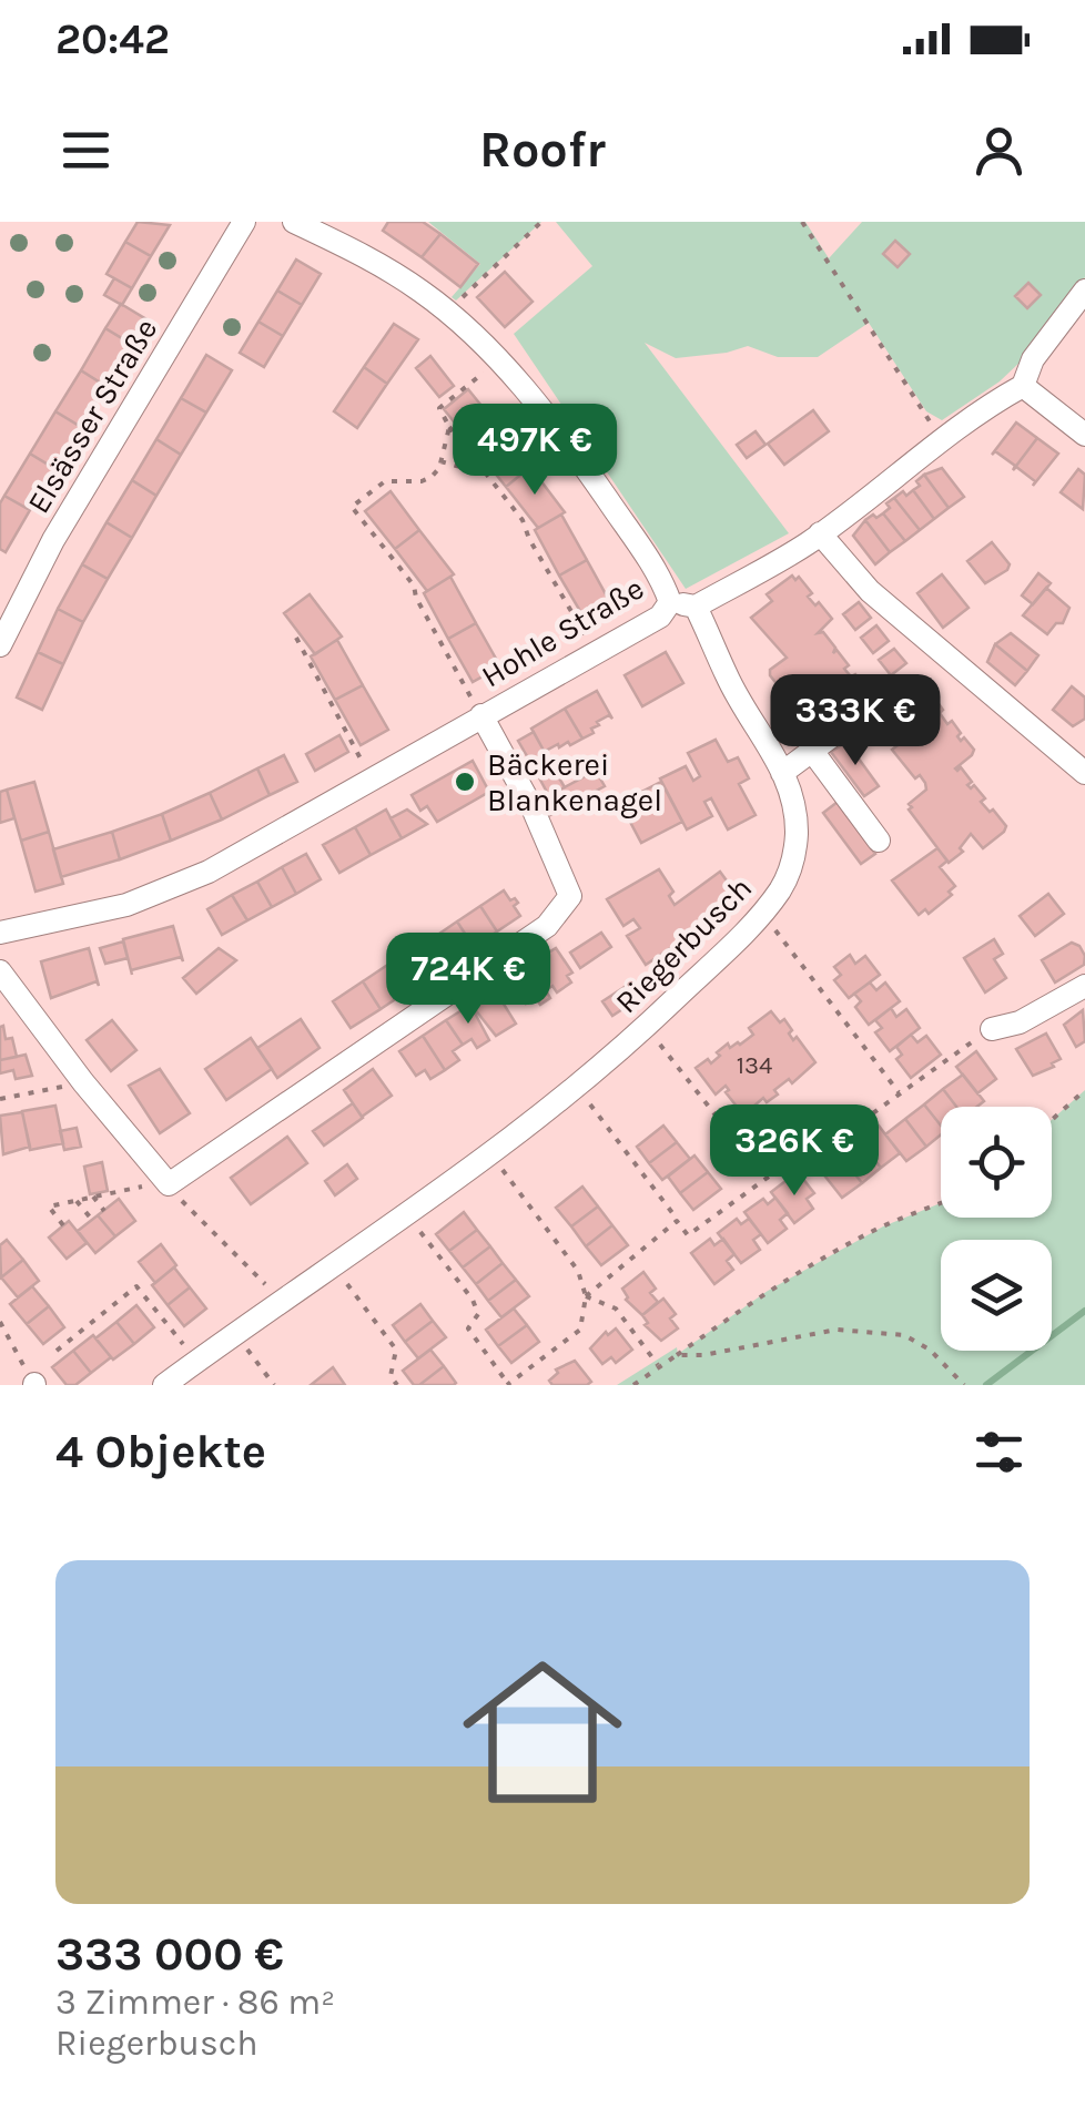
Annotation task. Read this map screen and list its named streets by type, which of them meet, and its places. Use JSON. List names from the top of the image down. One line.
{"streets":{"street":["Elsässer Straße","Hohle Straße","Riegerbusch"]},"crossings":[["Hohle Straße","Riegerbusch"]],"places":["Bäckerei Blankenagel"],"house_numbers":["134"],"page":{"status":"20:42","header":"Roofr","price":["497K €","333K €","724K €","326K €"],"heading":"4 Objekte","list":[{"name":"333 000 €","note":"3 Zimmer · 86 m² · Riegerbusch"}]}}
